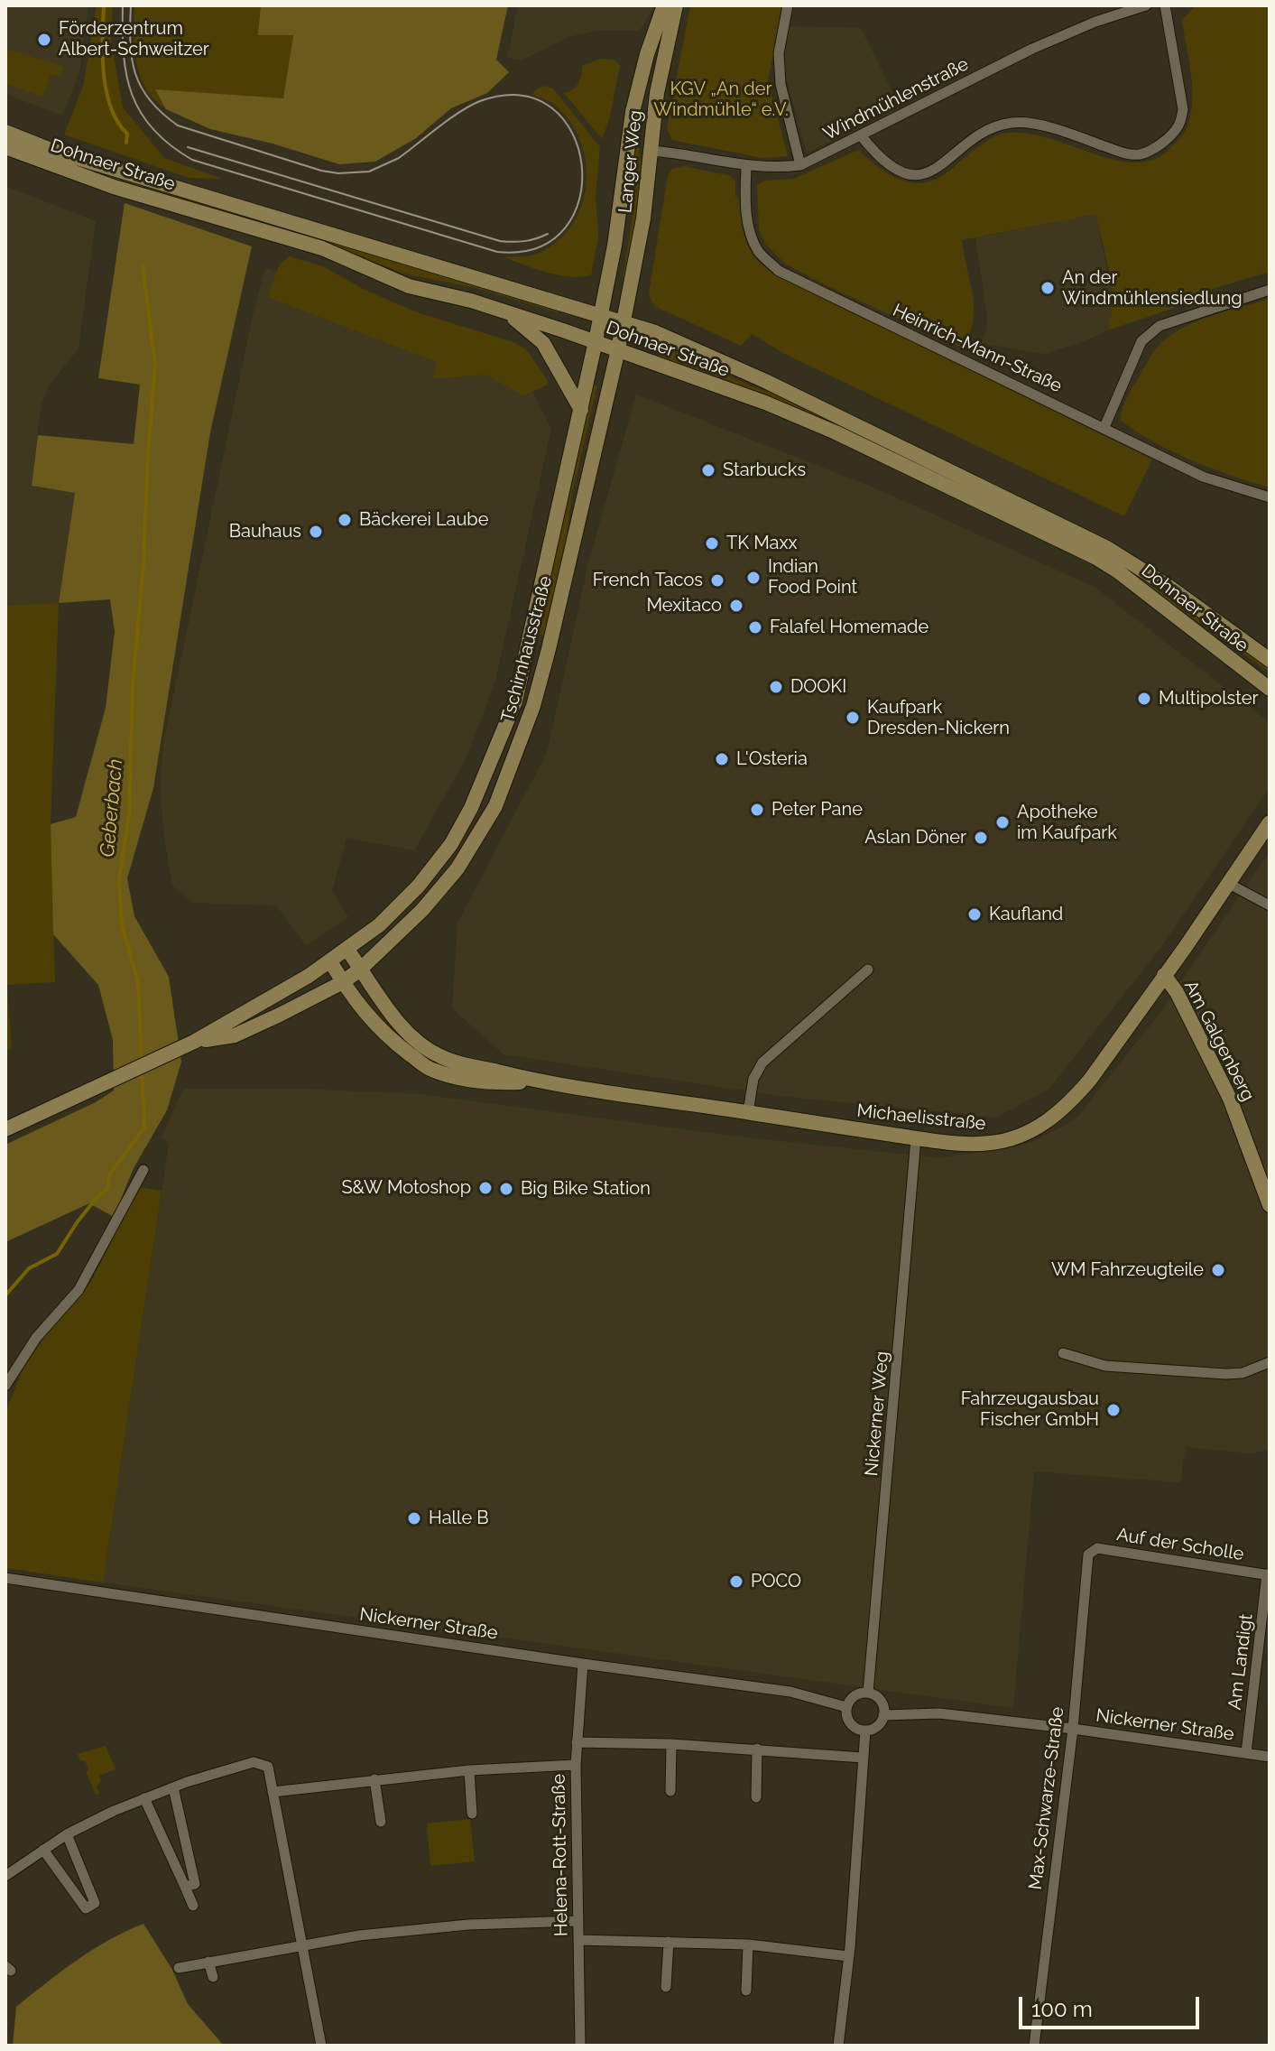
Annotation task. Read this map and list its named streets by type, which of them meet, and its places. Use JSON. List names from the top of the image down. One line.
{"streets":{"main road":["Langer Weg","Dohnaer Straße","Tschirnhausstraße","Am Galgenberg","Michaelisstraße"],"street":["Windmühlenstraße","Heinrich-Mann-Straße","Nickerner Weg","Auf der Scholle","Nickerner Straße","Am Landigt","Max-Schwarze-Straße","Helena-Rott-Straße"]},"crossings":[["Windmühlenstraße","Langer Weg"],["Windmühlenstraße","Heinrich-Mann-Straße"],["Langer Weg","Dohnaer Straße"],["Langer Weg","Tschirnhausstraße"],["Dohnaer Straße","Tschirnhausstraße"],["Tschirnhausstraße","Michaelisstraße"],["Am Galgenberg","Michaelisstraße"],["Michaelisstraße","Nickerner Weg"],["Nickerner Weg","Nickerner Straße"],["Auf der Scholle","Am Landigt"],["Auf der Scholle","Max-Schwarze-Straße"],["Nickerner Straße","Am Landigt"],["Nickerner Straße","Max-Schwarze-Straße"],["Nickerner Straße","Helena-Rott-Straße"]],"water":["Geberbach"],"parks":["KGV „An der Windmühle“ e.V."],"places":["Förderzentrum Albert-Schweitzer","An der Windmühlensiedlung","Starbucks","Bäckerei Laube","Bauhaus","TK Maxx","Indian Food Point","French Tacos","Mexitaco","Falafel Homemade","DOOKI","Multipolster","Kaufpark Dresden-Nickern","L'Osteria","Peter Pane","Apotheke im Kaufpark","Aslan Döner","Kaufland","S&W Motoshop","Big Bike Station","WM Fahrzeugteile","Fahrzeugausbau Fischer GmbH","Halle B","POCO"],"scale_bar":"100 m"}
